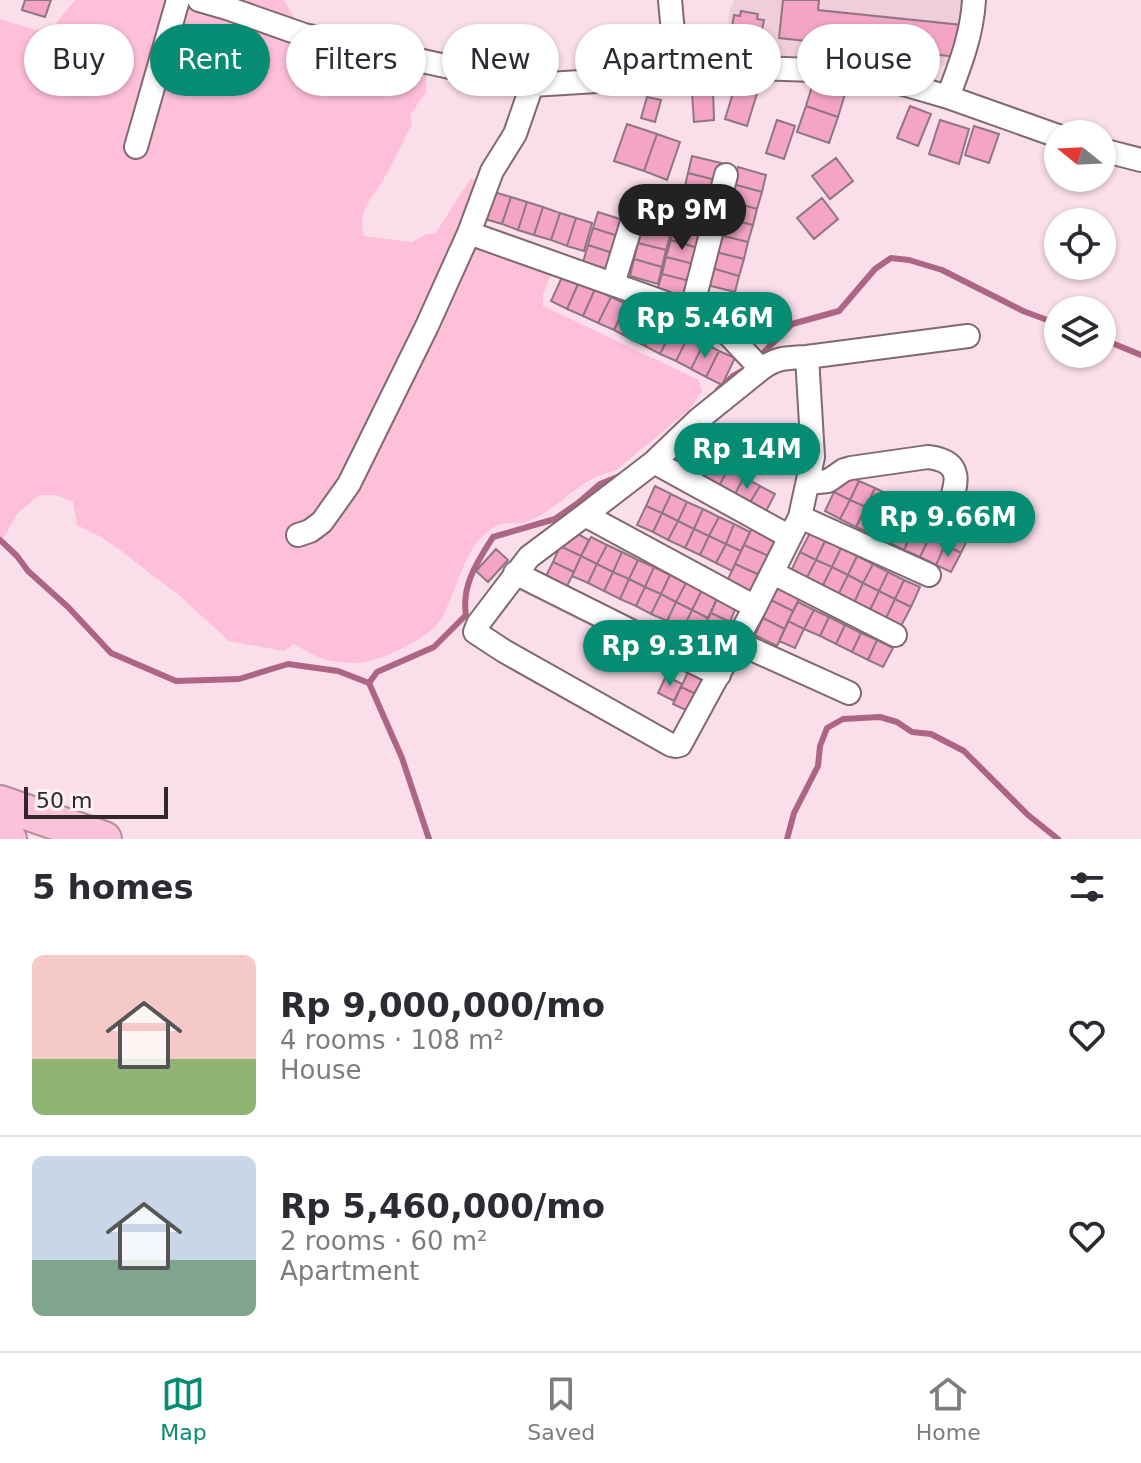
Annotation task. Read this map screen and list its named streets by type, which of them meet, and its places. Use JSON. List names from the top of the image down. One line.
{"scale_bar":"50 m","north":"left","page":{"chip":["Buy","Rent","Filters","New","Apartment","House"],"price":["Rp 9M","Rp 5.46M","Rp 14M","Rp 9.66M","Rp 9.31M"],"scale":"50 m","heading":"5 homes","list":[{"name":"Rp 9,000,000/mo","note":"4 rooms · 108 m² · House"},{"name":"Rp 5,460,000/mo","note":"2 rooms · 60 m² · Apartment"}],"tabs":["Map","Saved","Home"]}}
